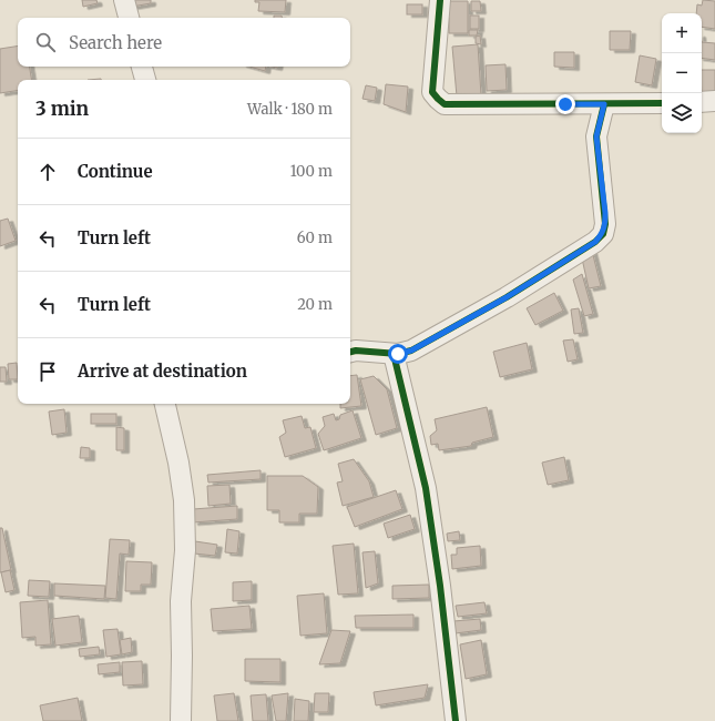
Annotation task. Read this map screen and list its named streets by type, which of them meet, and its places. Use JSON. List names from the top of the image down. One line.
{"page":{"map_buttons":["+","−"],"search":"Search here","heading":["3 min","Walk · 180 m"],"list":[["Continue","100 m"],["Turn left","60 m"],["Turn left","20 m"],"Arrive at destination"]}}
